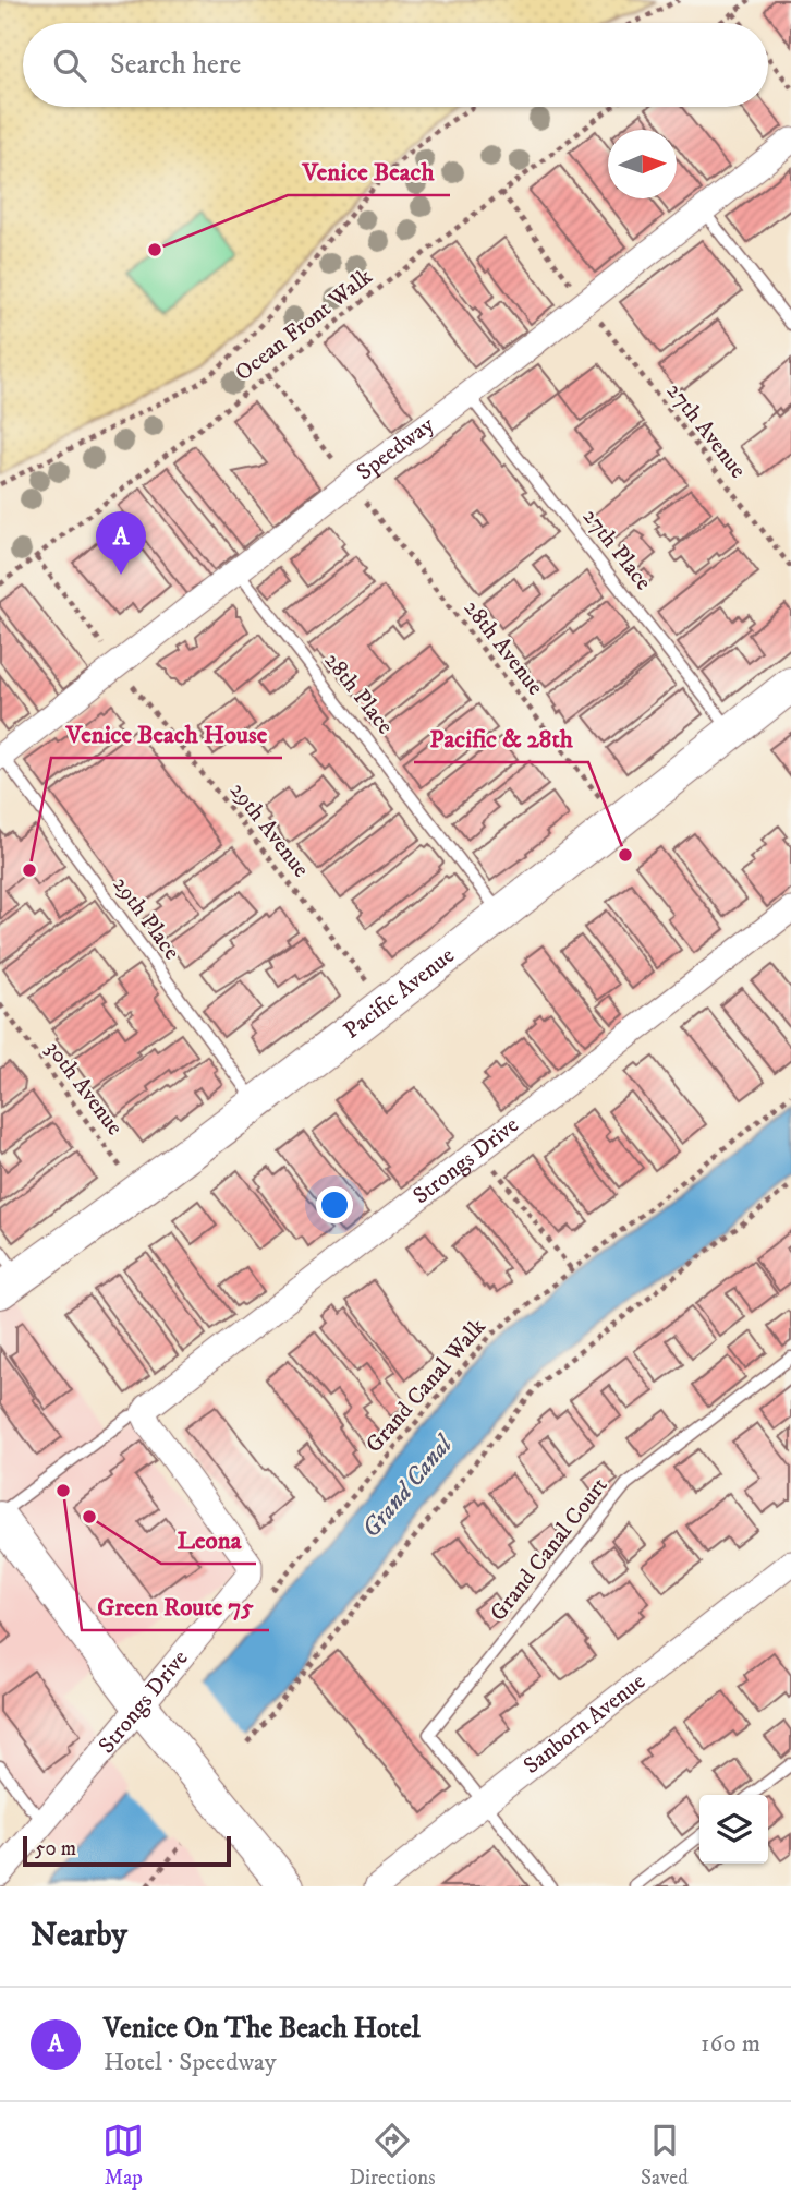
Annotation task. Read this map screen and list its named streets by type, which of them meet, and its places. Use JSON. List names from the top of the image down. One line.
{"streets":{"main road":["Pacific Avenue"],"street":["Speedway","Strongs Drive","Sanborn Avenue"],"lane":["27th Place","28th Place","29th Place","Grand Canal Court"],"path":["Ocean Front Walk","27th Avenue","28th Avenue","29th Avenue","30th Avenue","Grand Canal Walk"]},"crossings":[["Speedway","27th Place"],["Speedway","28th Place"],["Speedway","29th Place"],["27th Place","Pacific Avenue"],["28th Avenue","Pacific Avenue"],["28th Place","Pacific Avenue"],["29th Avenue","Pacific Avenue"],["29th Place","Pacific Avenue"],["Pacific Avenue","30th Avenue"],["Grand Canal Court","Sanborn Avenue"]],"water":["Grand Canal"],"places":["Venice Beach","Pacific & 28th","Venice Beach House","Green Route 75","Leona"],"scale_bar":"50 m","north":"right","page":{"search":"Search here","pins":"A","scale":"50 m","heading":"Nearby","list":[{"mark":"A","name":"Venice On The Beach Hotel","note":"Hotel · Speedway","value":"160 m"}],"nav":["Map","Directions","Saved"]}}
